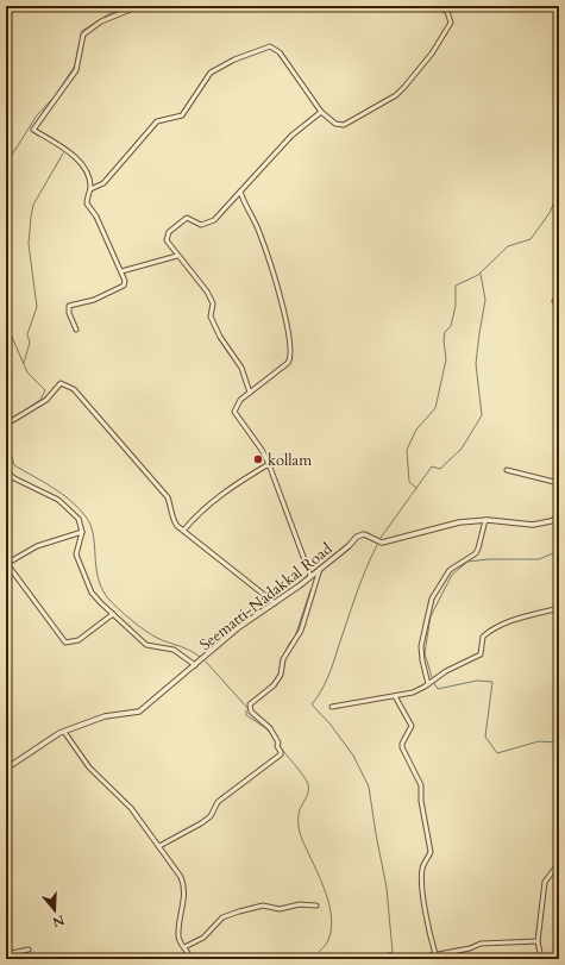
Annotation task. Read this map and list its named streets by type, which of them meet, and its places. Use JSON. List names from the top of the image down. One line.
{"streets":{"street":["Seematti-Nadakkal Road"]},"places":["kollam"],"north":"bottom"}
